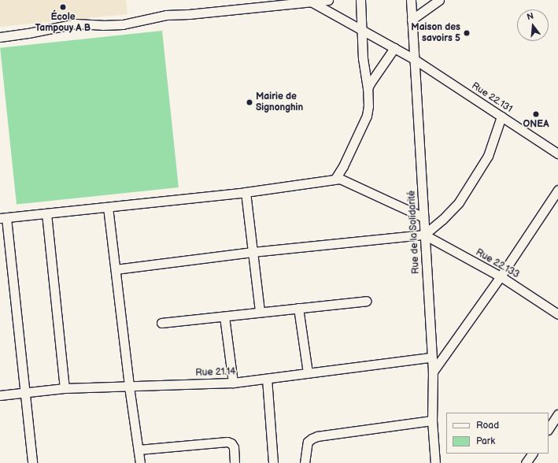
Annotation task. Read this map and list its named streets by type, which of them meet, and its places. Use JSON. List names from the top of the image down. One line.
{"streets":{"street":["Rue 22.131","Rue de la Solidarité","Rue 22.133","Rue 21.14"]},"crossings":[["Rue 22.131","Rue de la Solidarité"],["Rue de la Solidarité","Rue 22.133"],["Rue de la Solidarité","Rue 21.14"]],"places":["École Tampouy A B","Maison des savoirs 5","Mairie de Signonghin","ONEA"],"legend":["Road","Park"],"north":"top"}
